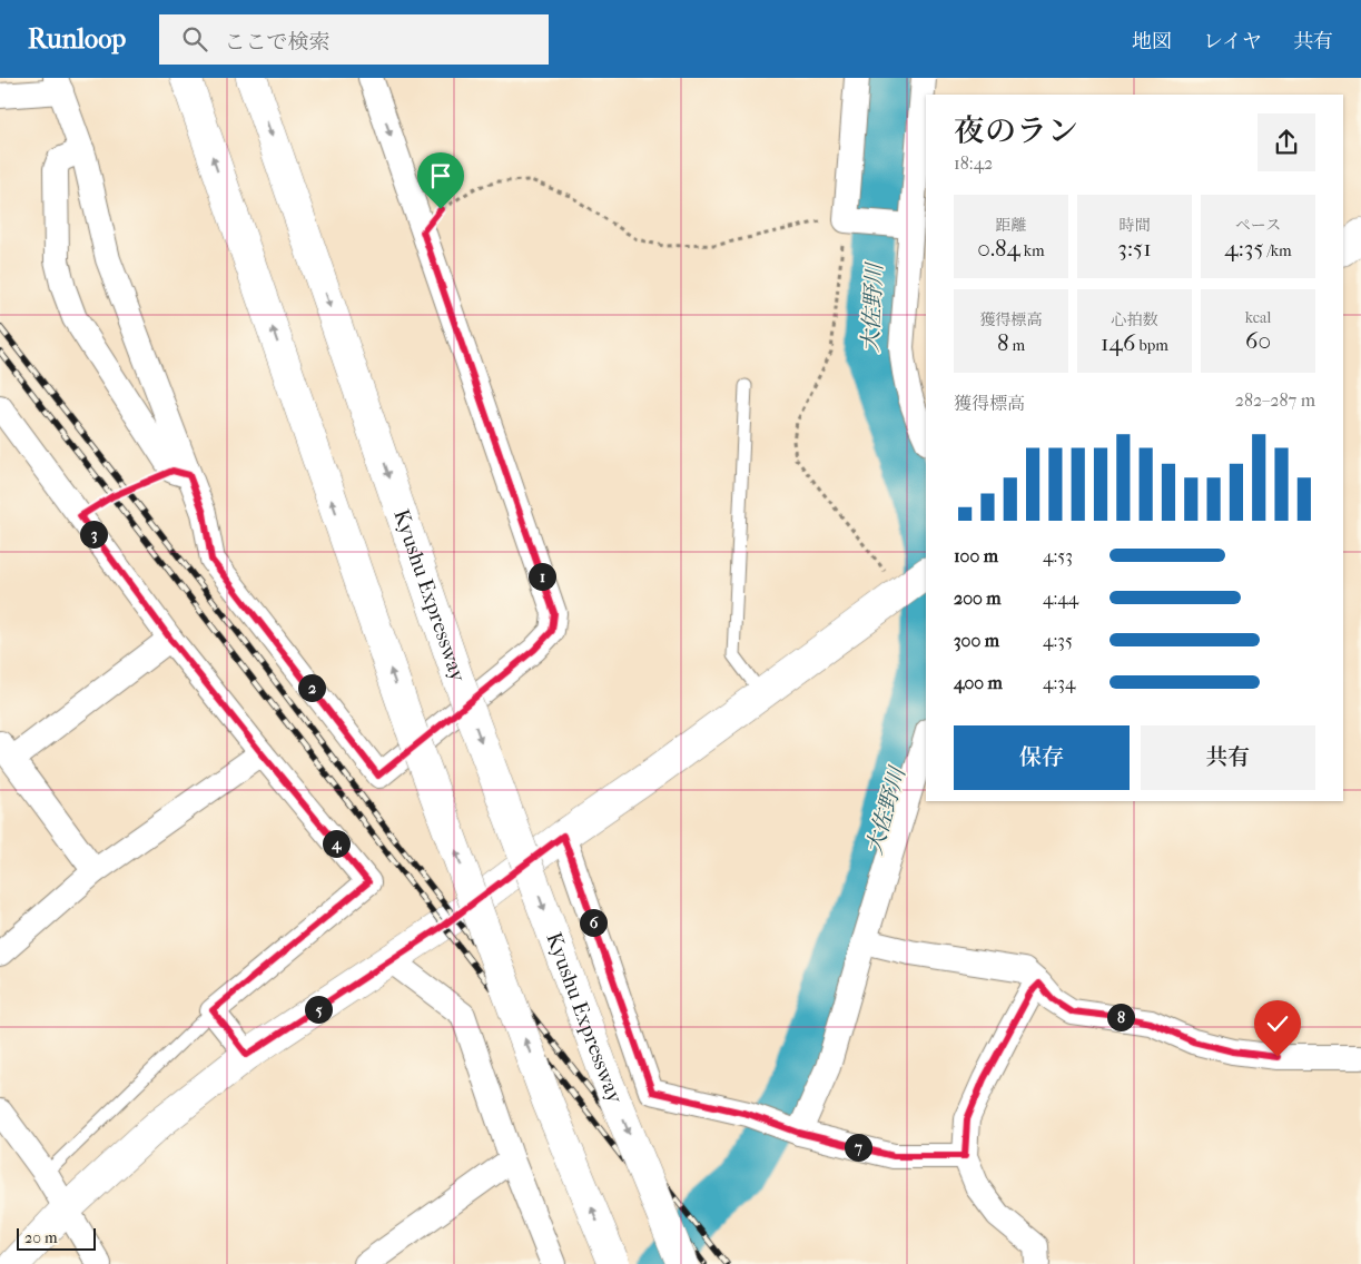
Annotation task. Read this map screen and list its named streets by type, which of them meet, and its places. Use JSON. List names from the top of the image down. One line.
{"streets":{"main road":["Kyushu Expressway"]},"water":["大佐野川"],"scale_bar":"20 m","page":{"header":"Runloop","search":"ここで検索","nav":["地図","レイヤ","共有"],"heading":["夜のラン","18:42"],"stats":[["距離","0.84 km"],["時間","3:51"],["ペース","4:35 /km"],["獲得標高","8 m"],["心拍数","146 bpm"],["kcal","60"]],"chart":["獲得標高","282–287 m"],"pins":["3","1","2","4","6","5","8","7"],"list":[{"name":"100 m","note":"4:53"},{"name":"200 m","note":"4:44"},{"name":"300 m","note":"4:35"},{"name":"400 m","note":"4:34"}],"buttons":["保存","共有"],"scale":"20 m"}}
